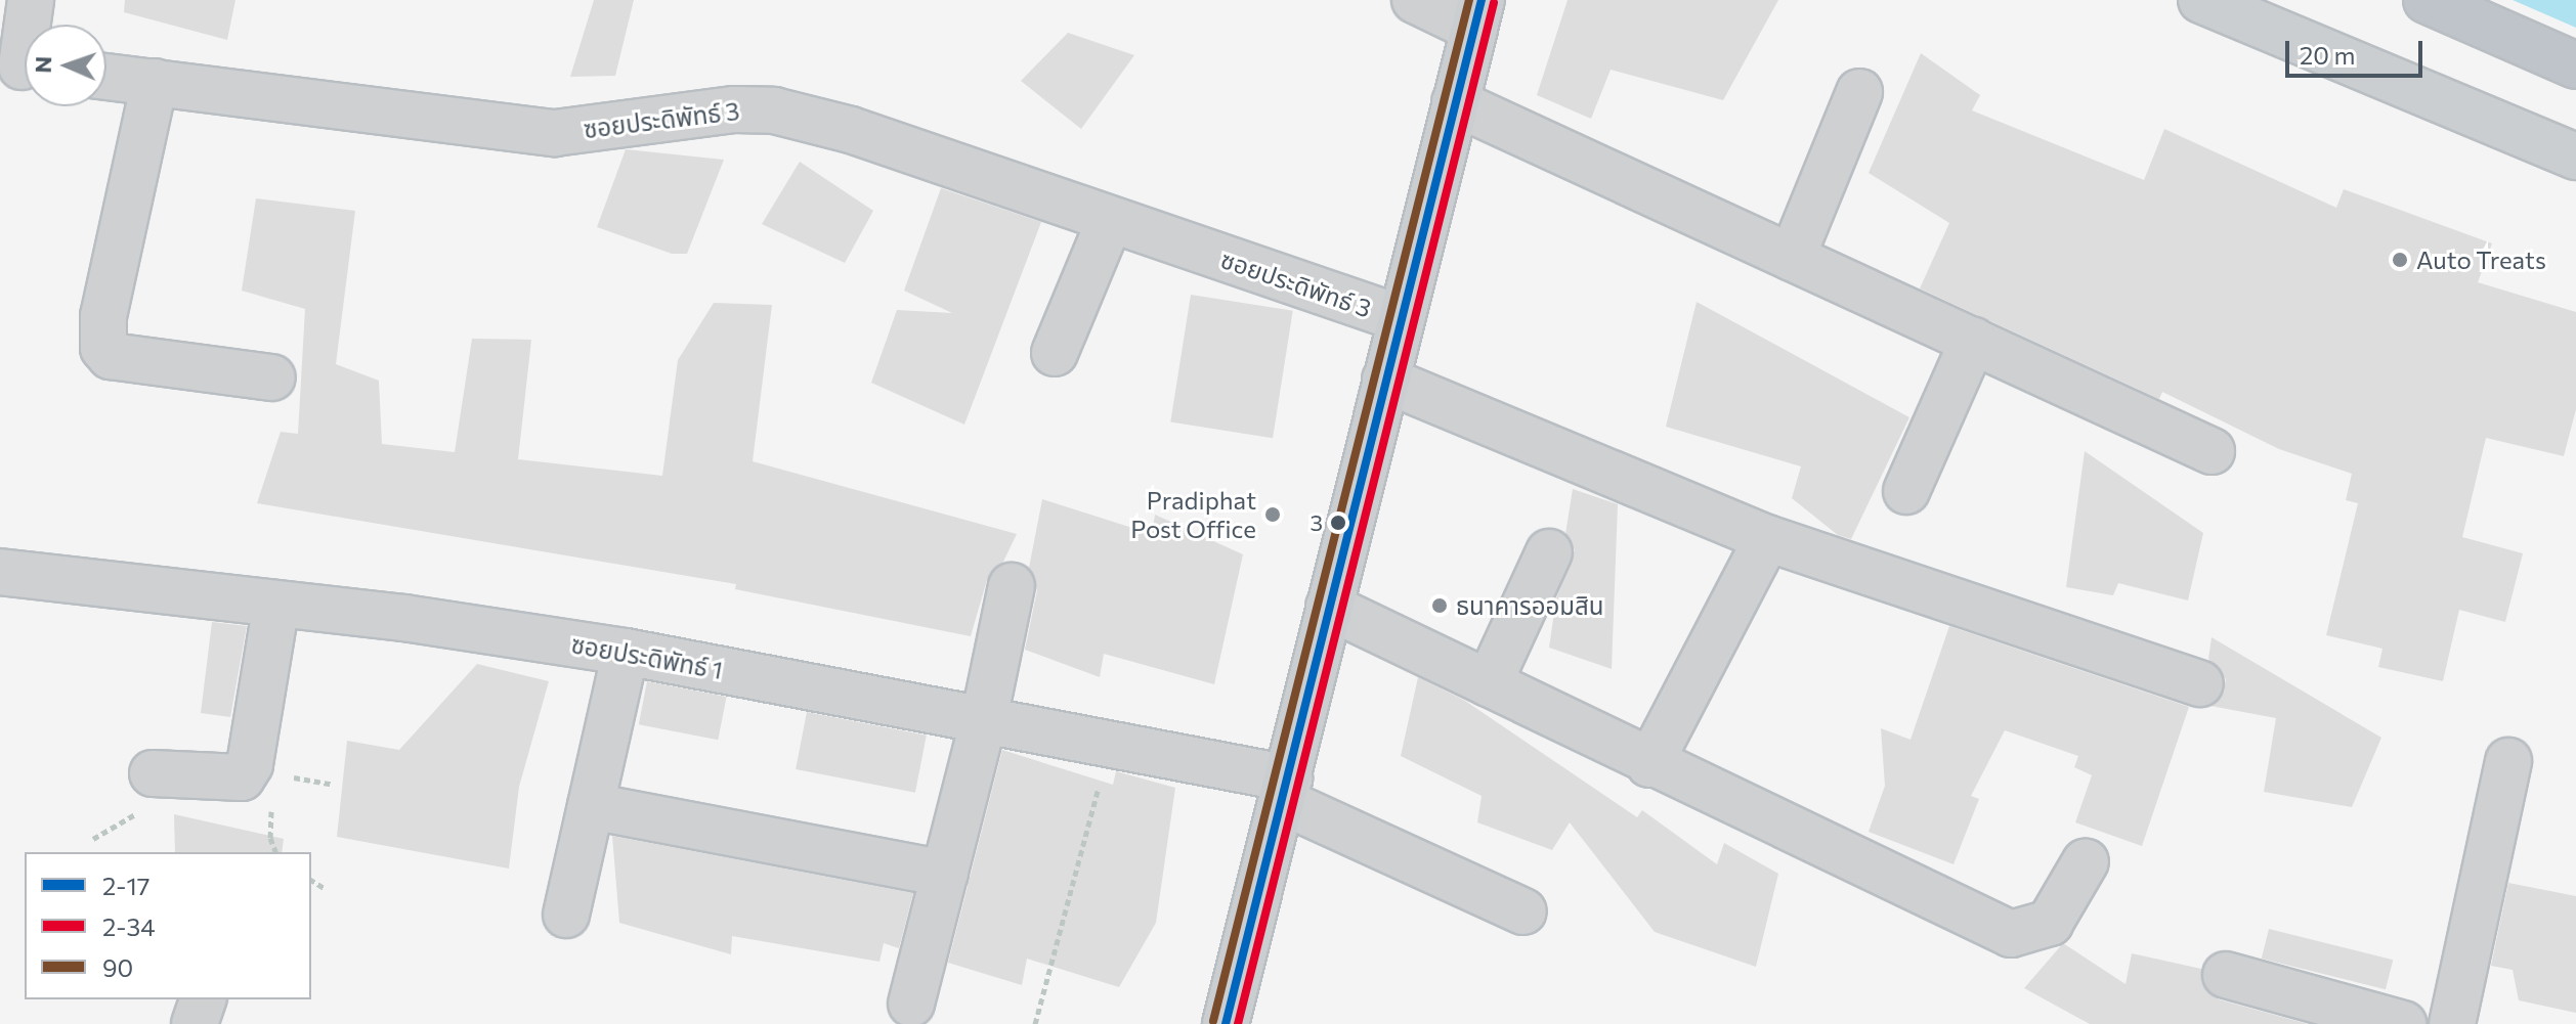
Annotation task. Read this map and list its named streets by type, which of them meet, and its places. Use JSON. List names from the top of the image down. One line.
{"streets":{"street":["ซอยประดิพัทธ์ 3","ซอยประดิพัทธ์ 1"]},"places":["Auto Treats","Pradiphat Post Office","3","ธนาคารออมสิน"],"lines":["transit line 2-17","transit line 90","transit line 2-34"],"legend":["2-17","2-34","90"],"scale_bar":"20 m","north":"left"}
